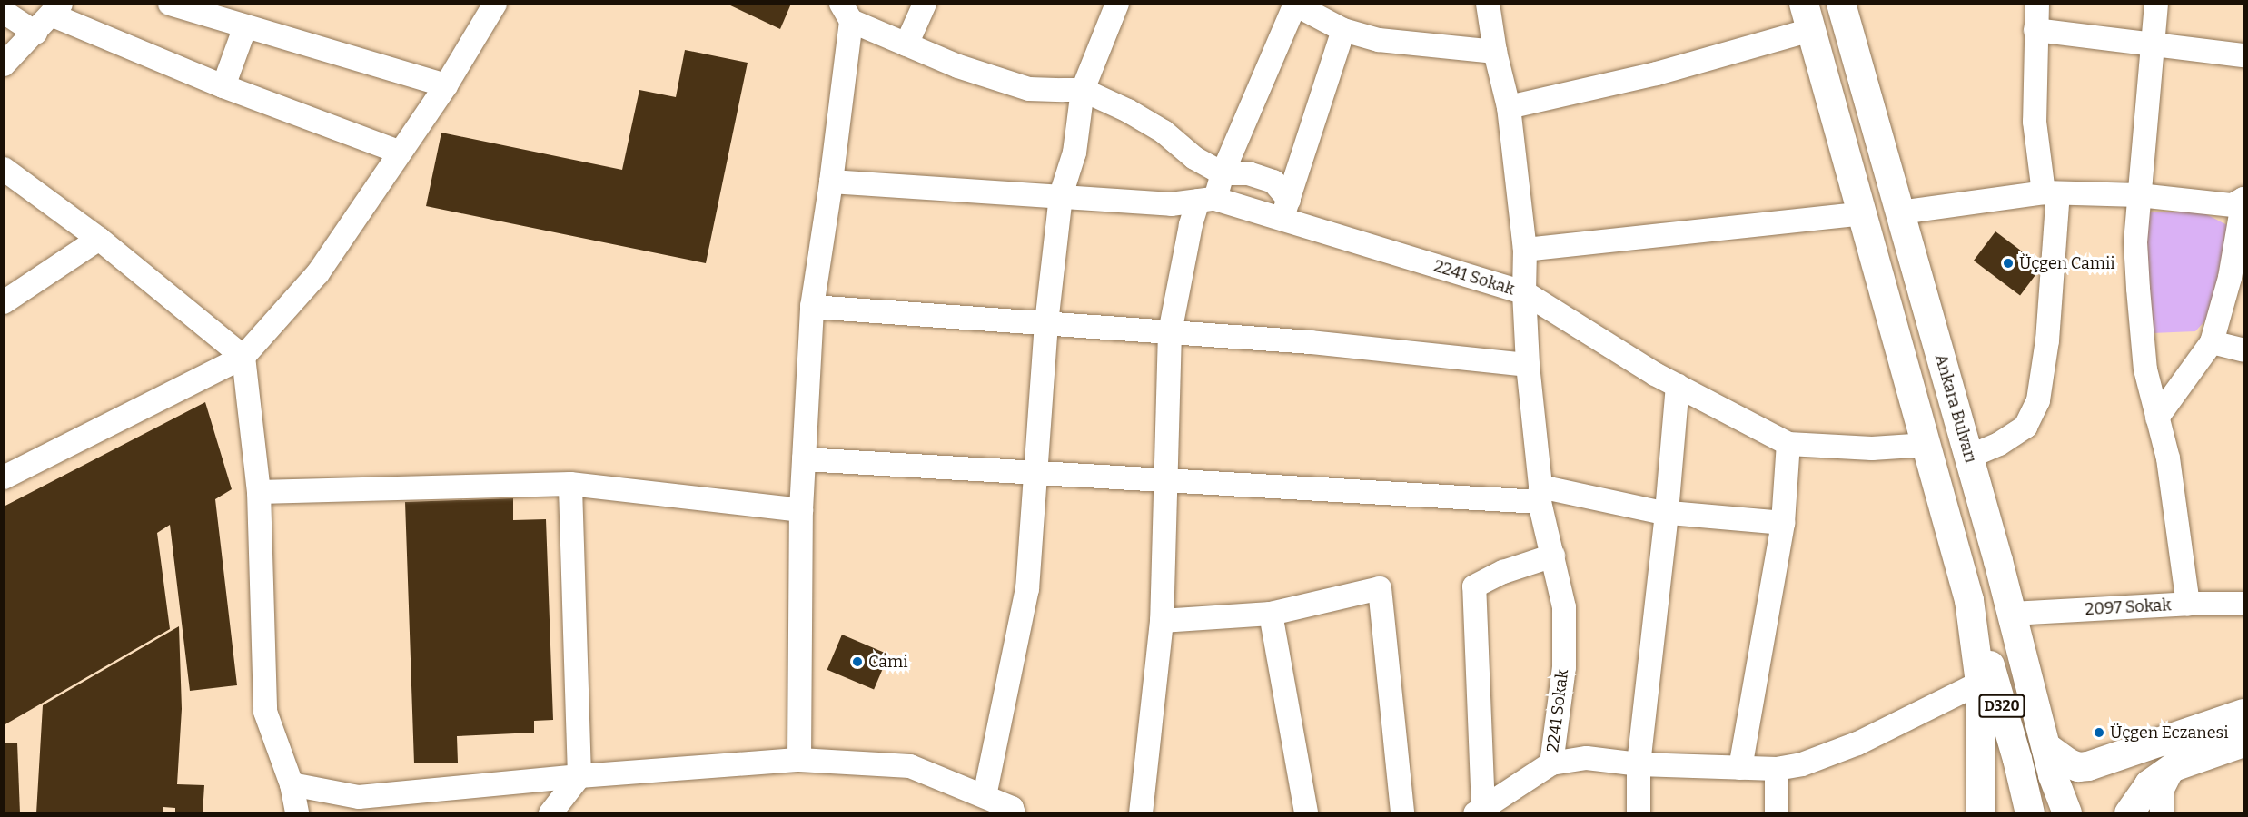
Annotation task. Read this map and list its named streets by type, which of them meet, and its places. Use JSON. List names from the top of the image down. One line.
{"streets":{"main road":["Ankara Bulvarı","D320"],"street":["2241 Sokak","2097 Sokak"]},"crossings":[["Ankara Bulvarı","2097 Sokak"]],"places":["Üçgen Camii","Cami","Üçgen Eczanesi"]}
